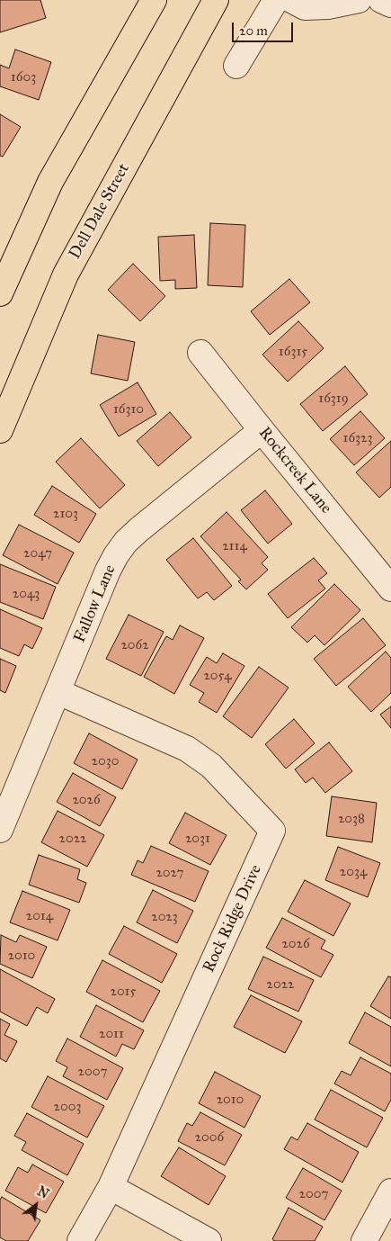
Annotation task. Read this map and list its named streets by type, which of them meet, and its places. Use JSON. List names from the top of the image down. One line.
{"streets":{"main road":["Dell Dale Street"],"street":["Rockcreek Lane","Fallow Lane","Rock Ridge Drive"]},"crossings":[["Rockcreek Lane","Fallow Lane"],["Fallow Lane","Rock Ridge Drive"]],"house_numbers":["1603","16315","16319","16310","16323","2103","2114","2047","2043","2062","2054","2030","2026","2038","2022","2031","2034","2027","2014","2023","2026","2010","2022","2015","2011","2007","2010","2003","2006","2007"],"scale_bar":"20 m","north":"top right"}
